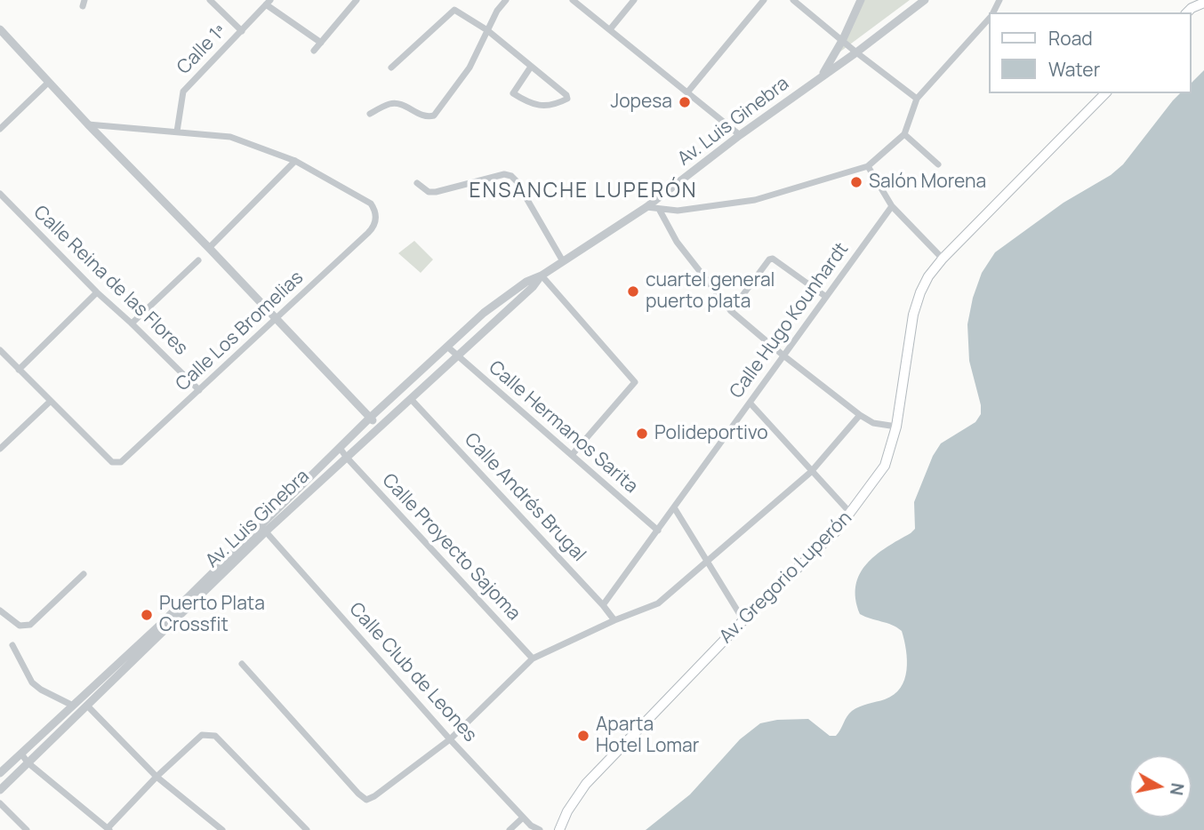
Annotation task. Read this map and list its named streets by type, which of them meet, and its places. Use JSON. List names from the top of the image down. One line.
{"streets":{"main road":["Av. Gregorio Luperón"],"street":["Calle 1ª","Av. Luis Ginebra","Calle Reina de las Flores","Calle Hugo Kounhardt","Calle Los Bromelias","Calle Hermanos Sarita","Calle Andrés Brugal","Calle Proyecto Sajoma","Calle Club de Leones"]},"crossings":[["Av. Luis Ginebra","Calle Hermanos Sarita"],["Av. Luis Ginebra","Calle Andrés Brugal"],["Av. Luis Ginebra","Calle Proyecto Sajoma"],["Av. Luis Ginebra","Calle Club de Leones"],["Calle Reina de las Flores","Calle Los Bromelias"],["Calle Hugo Kounhardt","Calle Hermanos Sarita"],["Calle Hugo Kounhardt","Calle Andrés Brugal"]],"districts":["ENSANCHE LUPERÓN"],"places":["Jopesa","Salón Morena","cuartel general puerto plata","Polideportivo","Puerto Plata Crossfit","Aparta Hotel Lomar"],"legend":["Road","Water"],"north":"right"}
